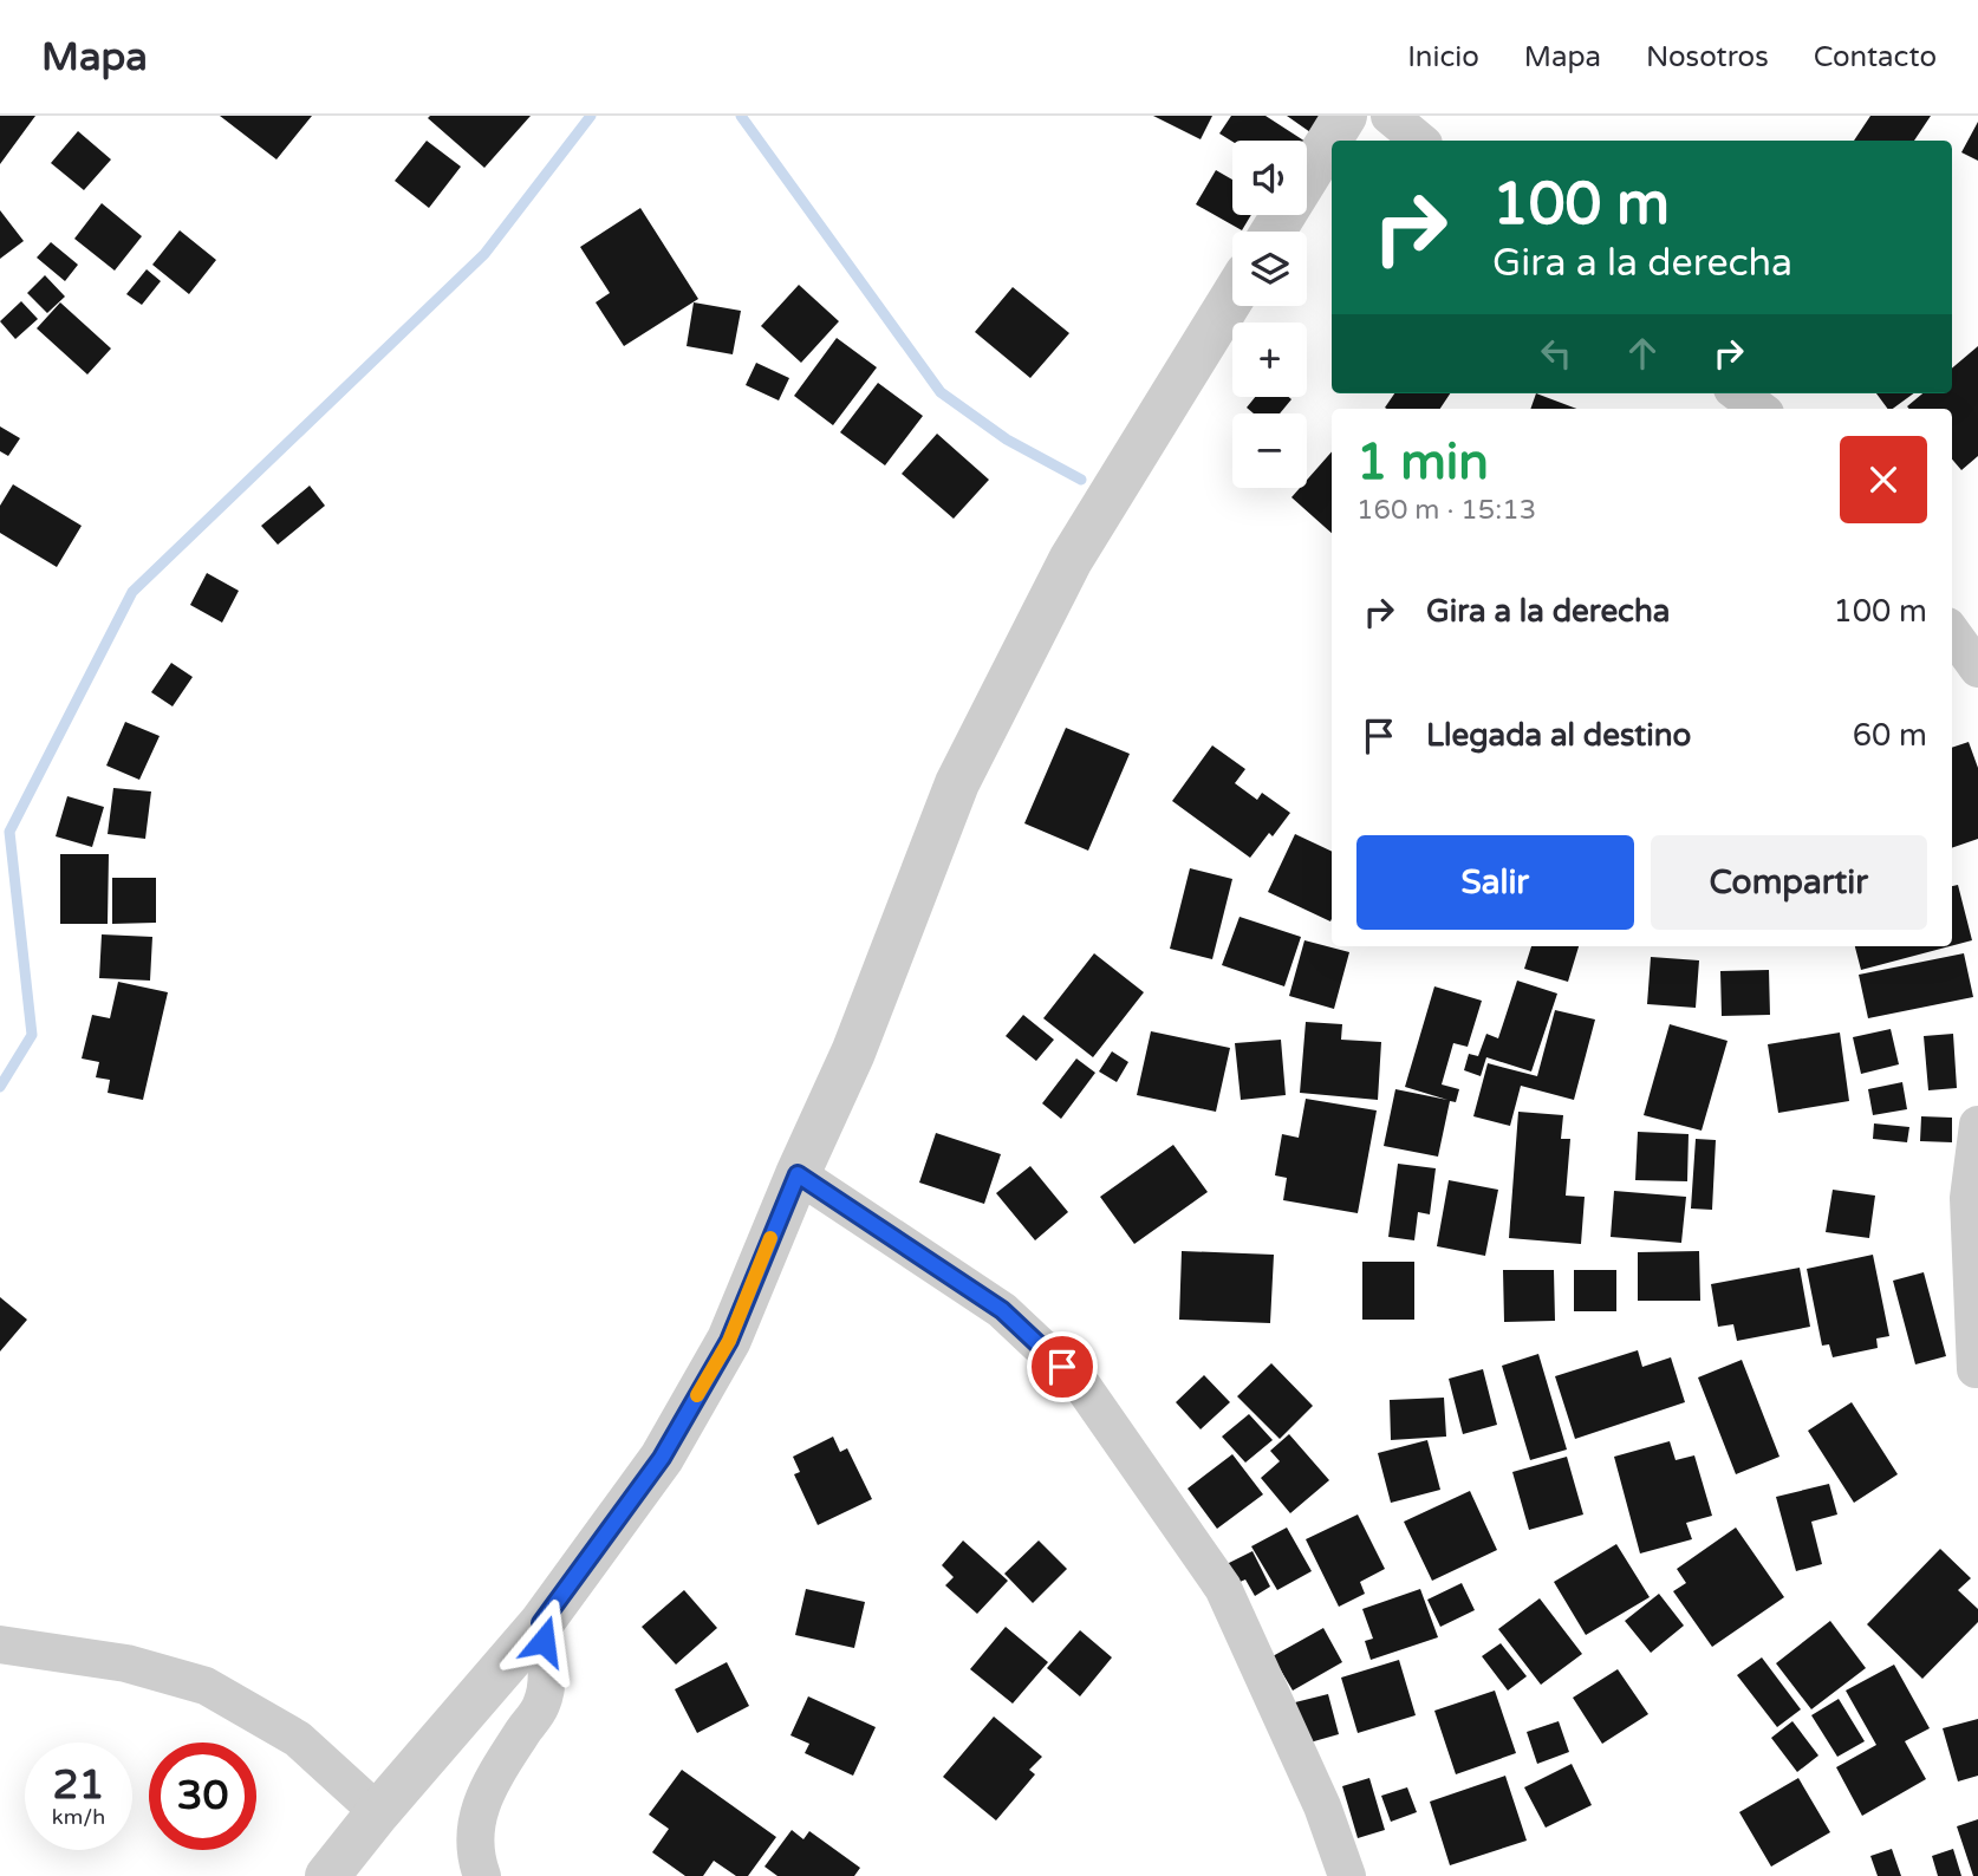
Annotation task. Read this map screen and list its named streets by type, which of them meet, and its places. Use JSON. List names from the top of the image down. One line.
{"page":{"header":"Mapa","nav":["Inicio","Mapa","Nosotros","Contacto"],"map_buttons":["+","−"],"turn":["100 m","Gira a la derecha"],"heading":["1 min","160 m · 15:13"],"list":[{"name":"Gira a la derecha","value":"100 m"},{"name":"Llegada al destino","value":"60 m"}],"buttons":["Salir","Compartir"],"speed":"21 km/h","limit":"30"}}
